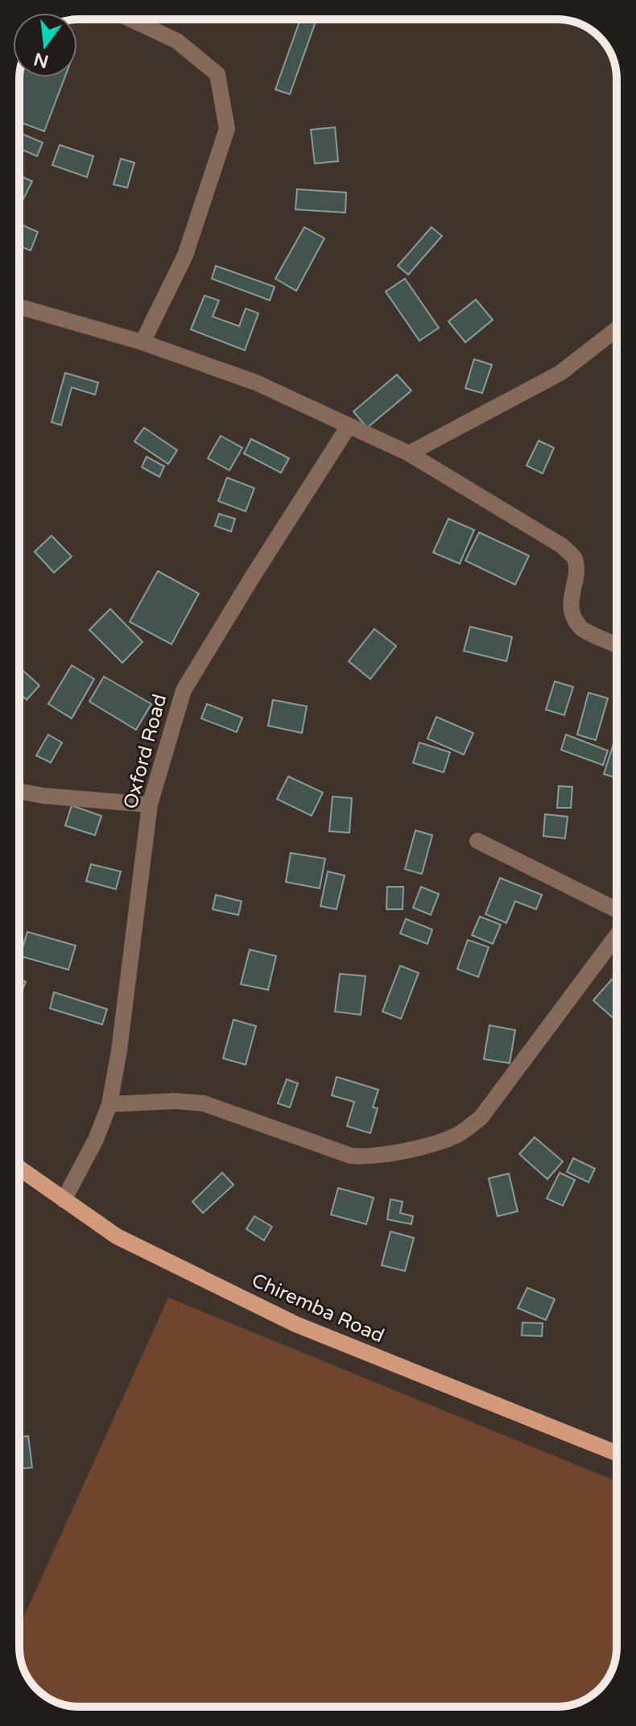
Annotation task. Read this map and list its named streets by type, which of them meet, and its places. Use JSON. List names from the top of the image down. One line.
{"streets":{"main road":["Chiremba Road"],"street":["Oxford Road"]},"crossings":[["Oxford Road","Chiremba Road"]],"north":"bottom"}
